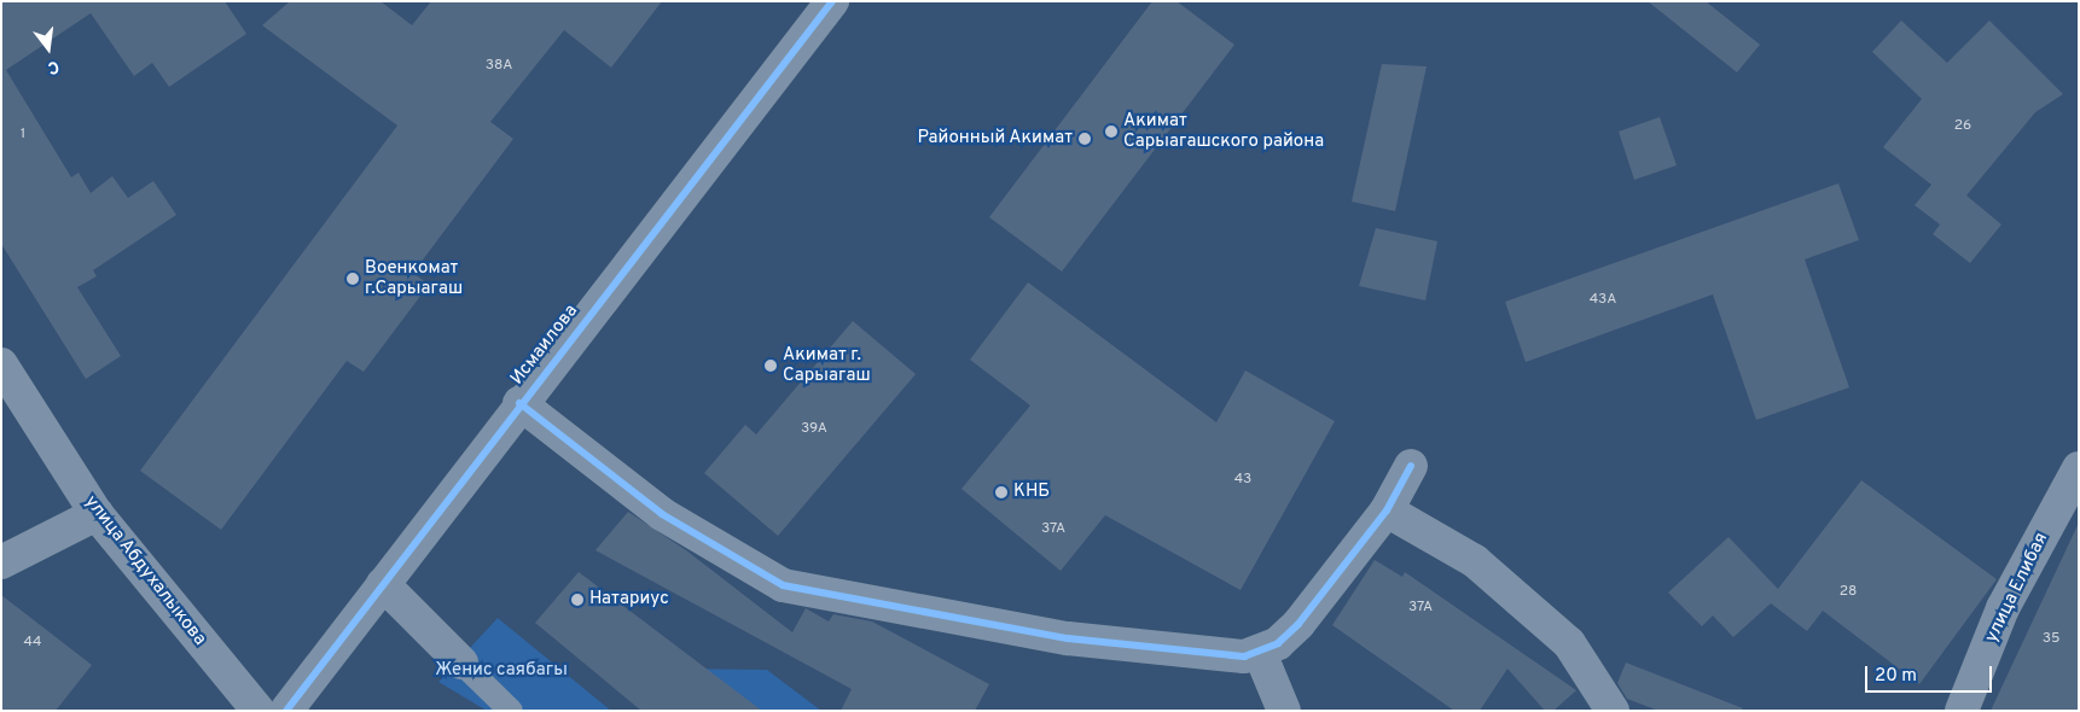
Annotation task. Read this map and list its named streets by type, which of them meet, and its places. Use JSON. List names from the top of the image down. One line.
{"streets":{"street":["Исмаилова","улица Абдухалыкова","улица Елибая"]},"parks":["Женис саябагы"],"places":["Акимат Сарыагашского района","Районный Акимат","Военкомат г.Сарыагаш","Акимат г. Сарыагаш","КНБ","Натариус"],"house_numbers":["38А","26","1","43А","39А","43","37А","28","37А","35","44"],"scale_bar":"20 m","north":"bottom"}
